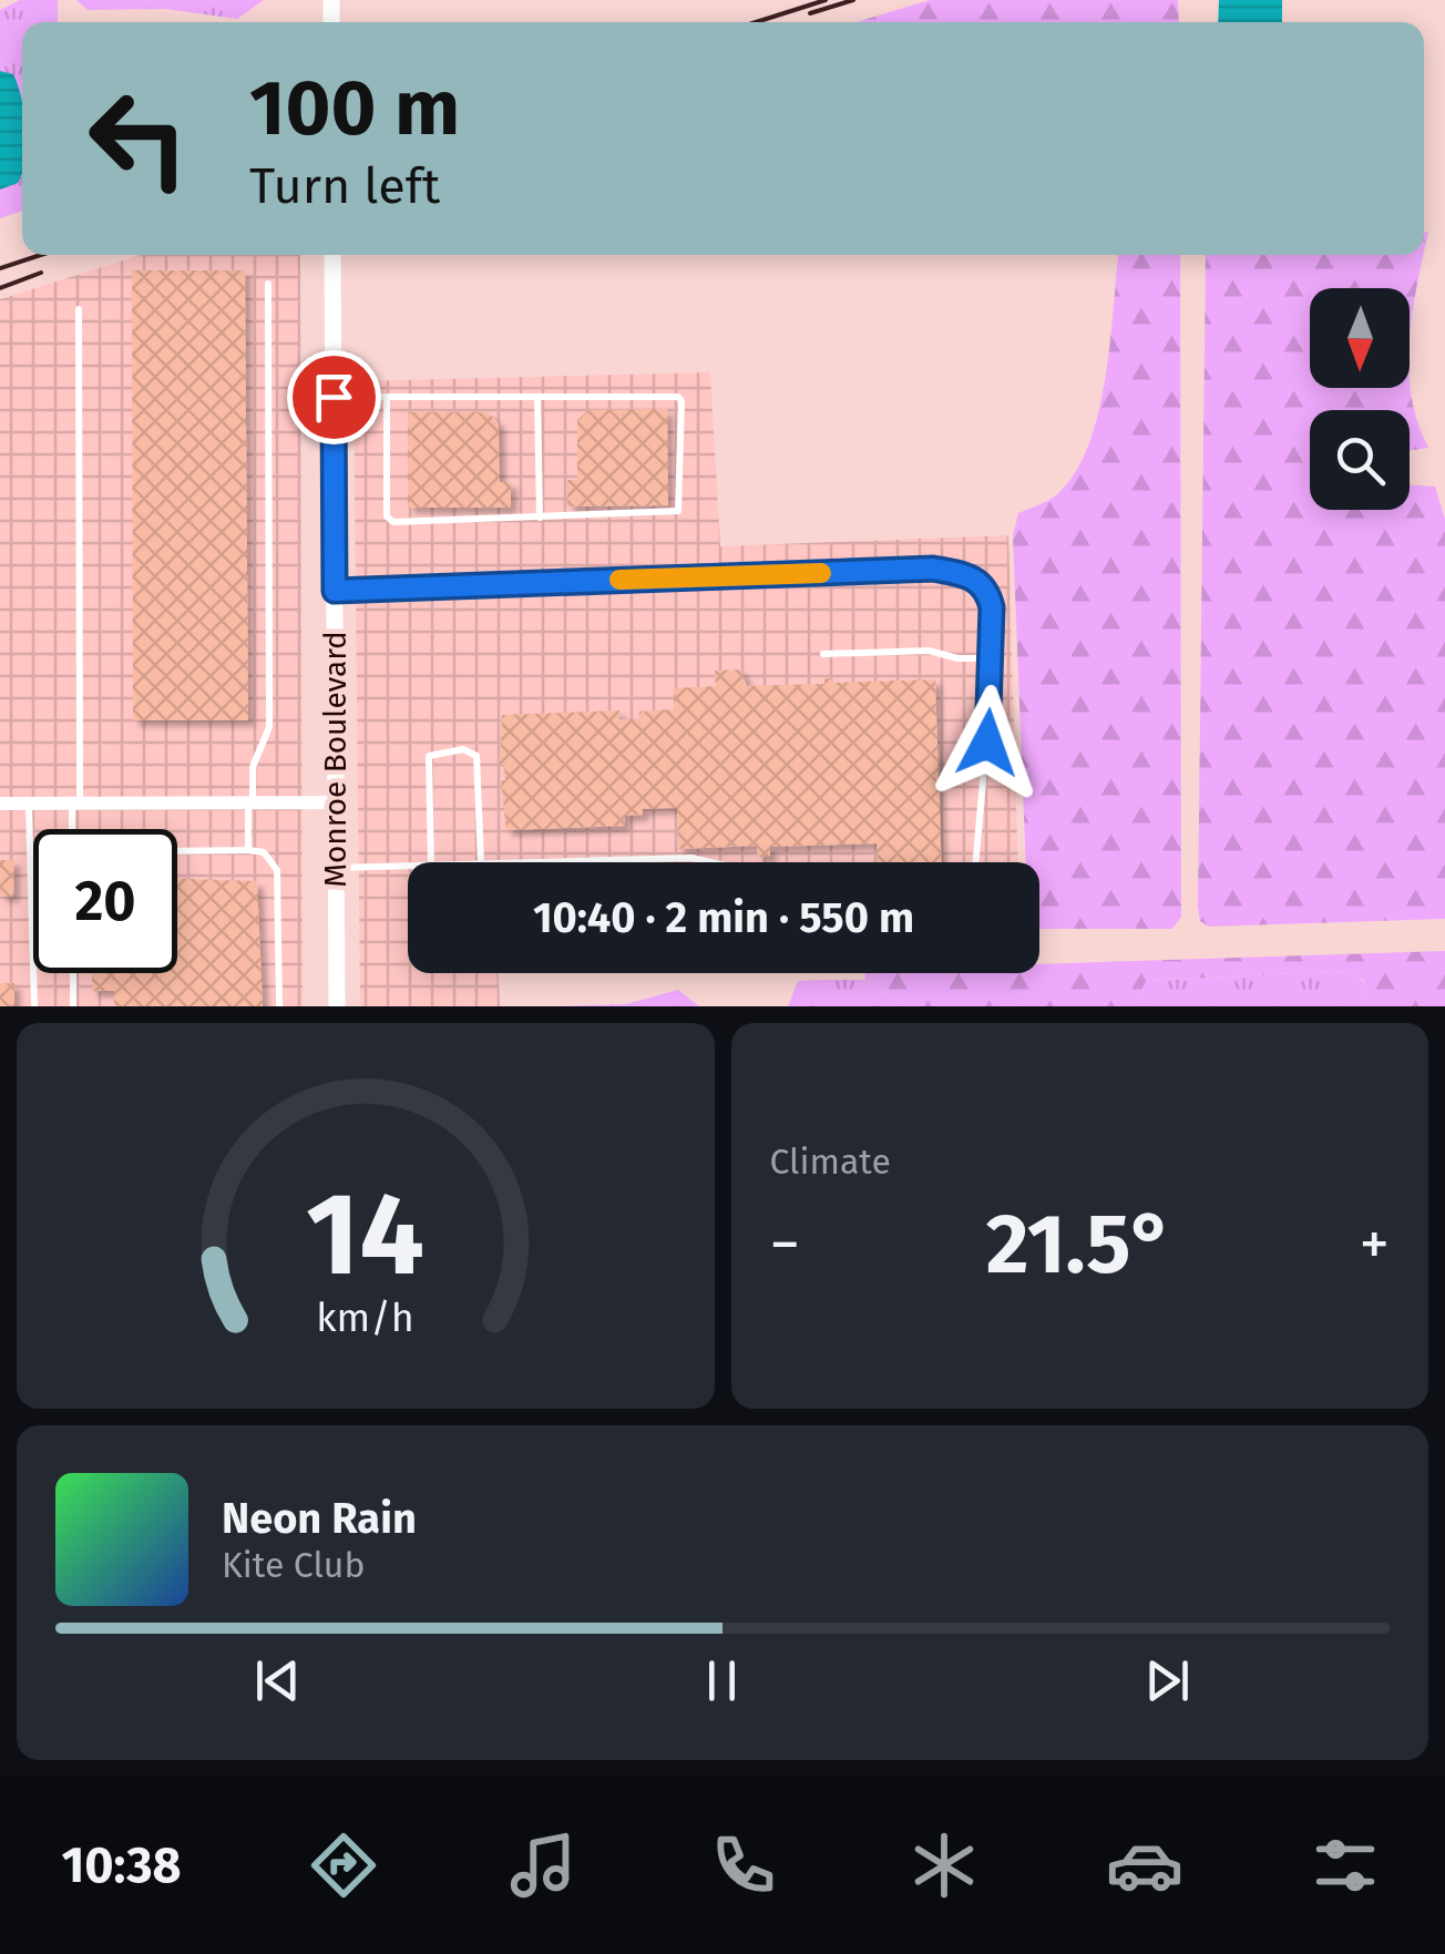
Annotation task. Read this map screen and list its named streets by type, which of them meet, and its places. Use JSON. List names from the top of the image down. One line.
{"streets":{"street":["Monroe Boulevard"]},"north":"bottom","page":{"turn":["100 m","Turn left"],"limit":"20","trip":"10:40 · 2 min · 550 m","tile":"Climate","heat":["−","21.5°","+"],"song":["Neon Rain","Kite Club"],"tabs":"10:38","gauge":["14","km/h"]}}
